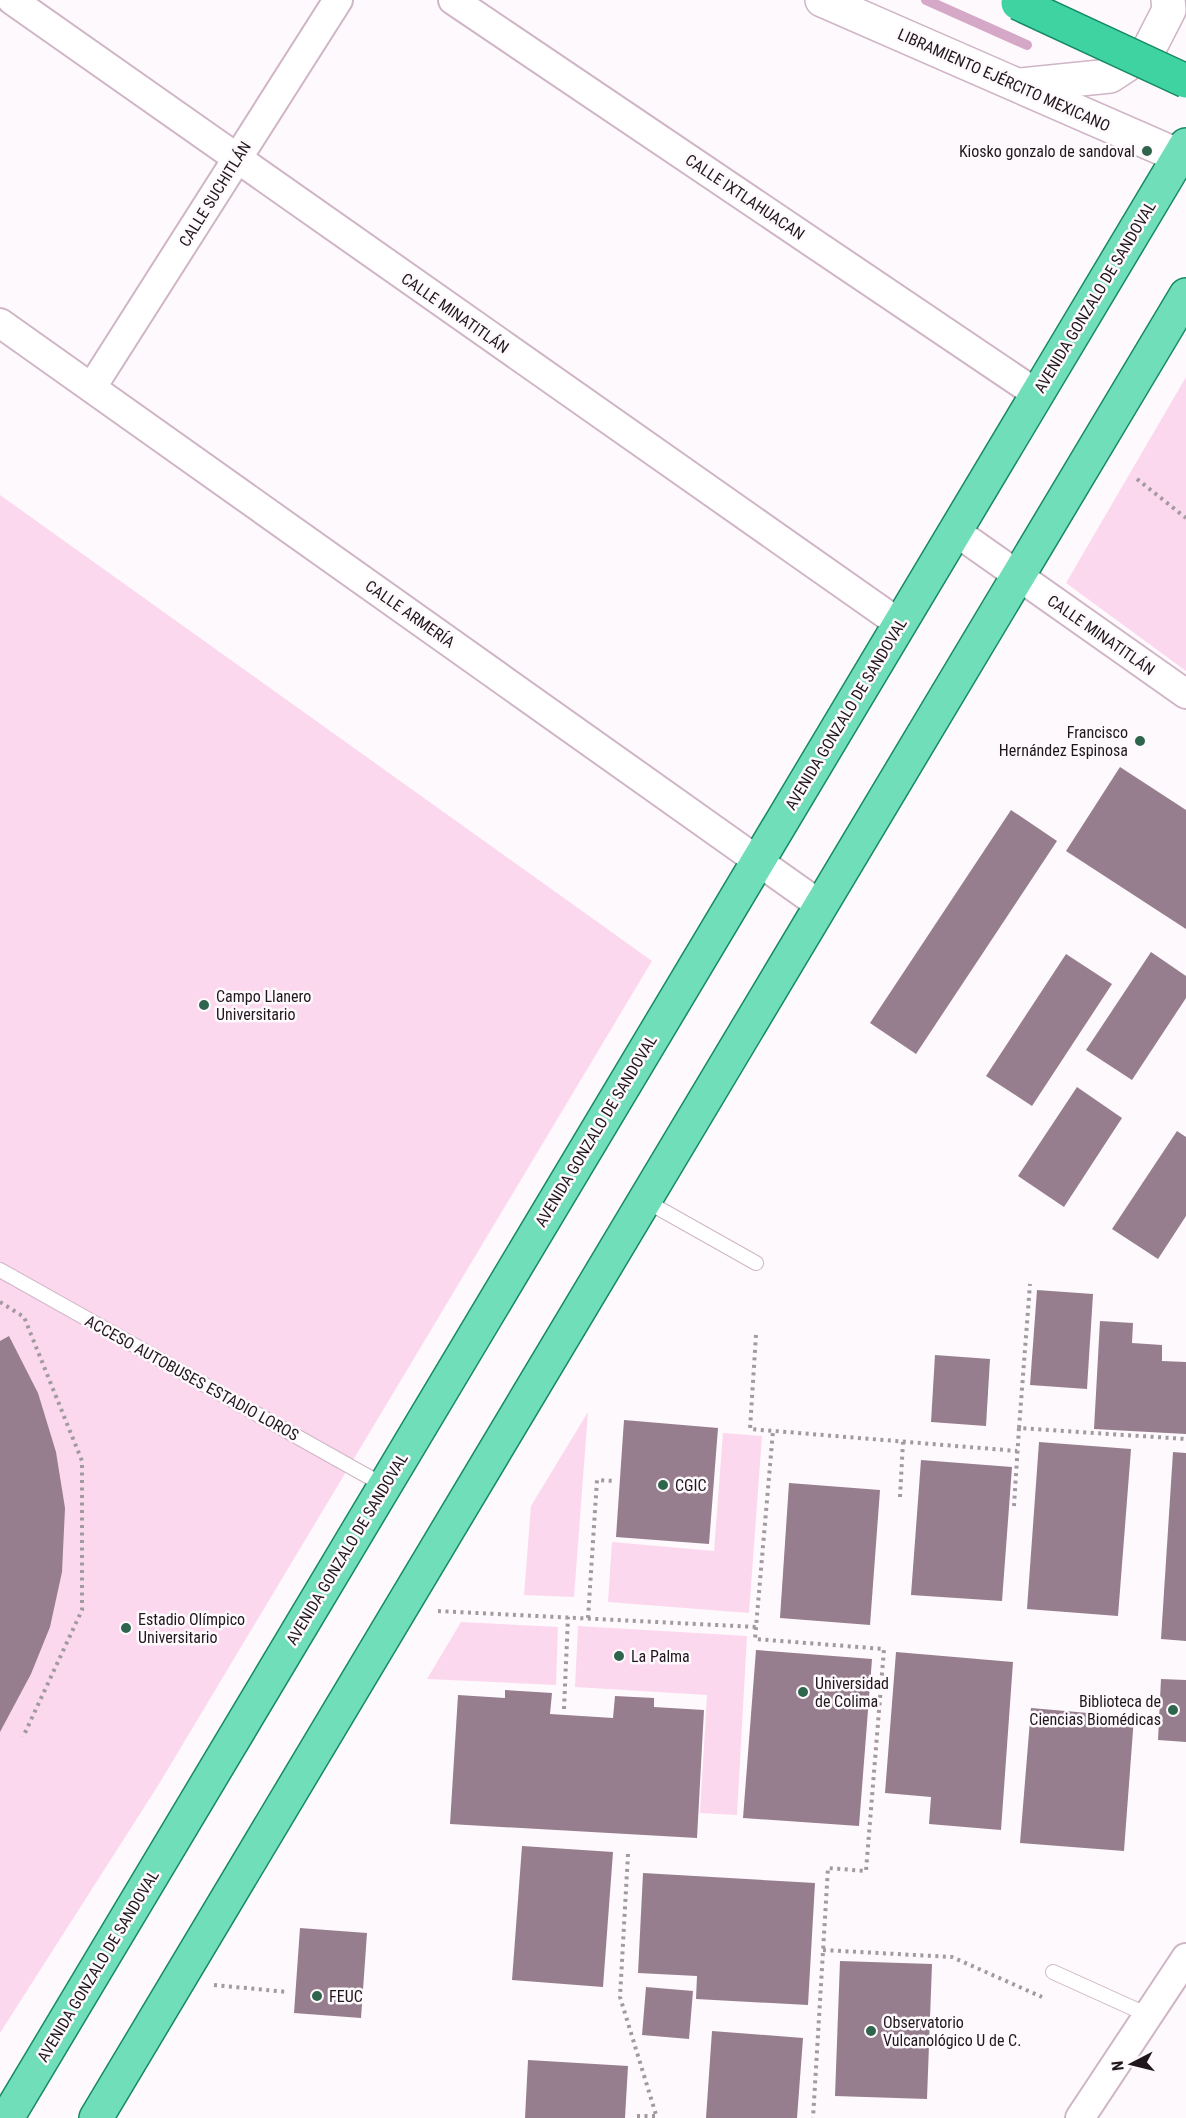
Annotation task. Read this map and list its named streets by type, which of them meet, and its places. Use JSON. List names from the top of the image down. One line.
{"streets":{"main road":["AVENIDA GONZALO DE SANDOVAL"],"street":["LIBRAMIENTO EJÉRCITO MEXICANO","CALLE SUCHITLÁN","CALLE IXTLAHUACAN","CALLE MINATITLÁN","CALLE ARMERÍA"],"lane":["ACCESO AUTOBUSES ESTADIO LOROS"]},"crossings":[["LIBRAMIENTO EJÉRCITO MEXICANO","AVENIDA GONZALO DE SANDOVAL"],["CALLE SUCHITLÁN","CALLE MINATITLÁN"],["CALLE SUCHITLÁN","CALLE ARMERÍA"],["CALLE IXTLAHUACAN","AVENIDA GONZALO DE SANDOVAL"],["AVENIDA GONZALO DE SANDOVAL","CALLE MINATITLÁN"],["AVENIDA GONZALO DE SANDOVAL","CALLE ARMERÍA"],["AVENIDA GONZALO DE SANDOVAL","ACCESO AUTOBUSES ESTADIO LOROS"]],"places":["Kiosko gonzalo de sandoval","Francisco Hernández Espinosa","Campo Llanero Universitario","CGIC","Estadio Olímpico Universitario","La Palma","Universidad de Colima","Biblioteca de Ciencias Biomédicas","FEUC","Observatorio Vulcanológico U de C."],"north":"left"}
